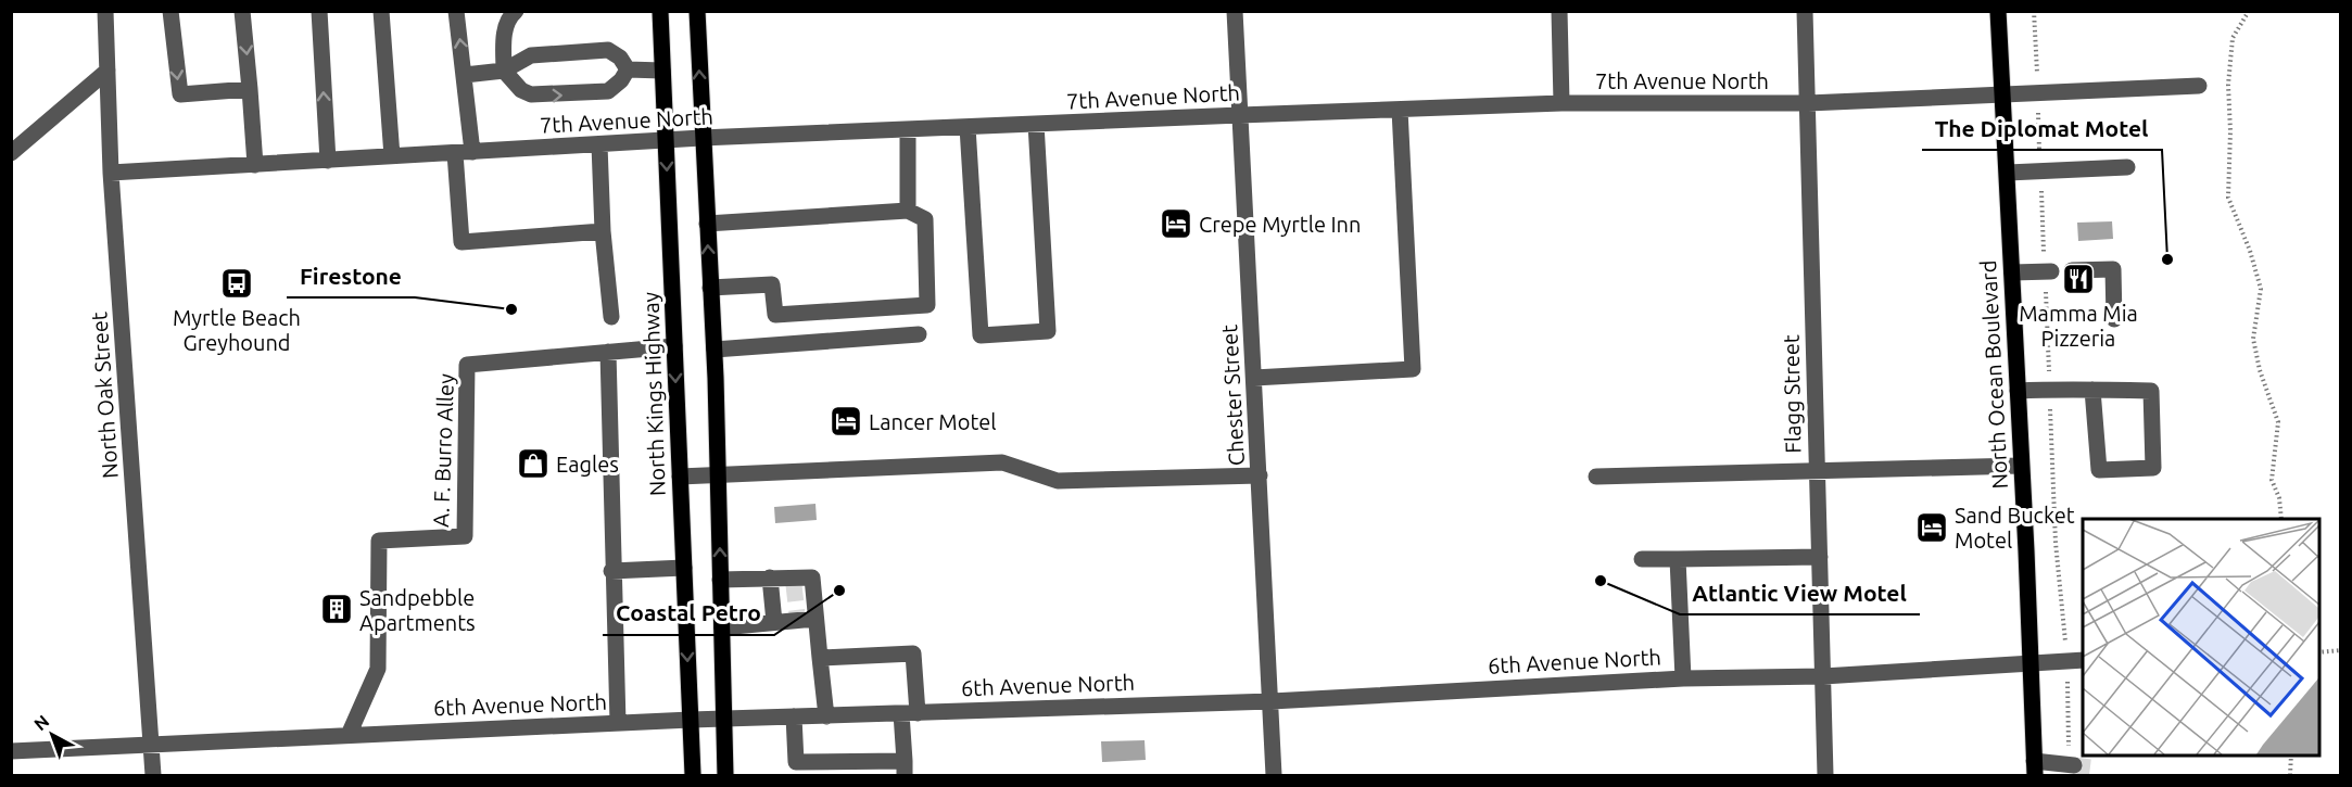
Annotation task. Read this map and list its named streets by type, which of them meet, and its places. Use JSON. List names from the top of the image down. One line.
{"streets":{"main road":["North Ocean Boulevard","North Kings Highway"],"street":["7th Avenue North","Flagg Street","North Oak Street","Chester Street","A. F. Burro Alley","6th Avenue North"]},"crossings":[["7th Avenue North","North Ocean Boulevard"],["7th Avenue North","North Kings Highway"],["7th Avenue North","Flagg Street"],["7th Avenue North","North Oak Street"],["7th Avenue North","Chester Street"],["North Ocean Boulevard","6th Avenue North"],["North Kings Highway","A. F. Burro Alley"],["North Kings Highway","6th Avenue North"],["Flagg Street","6th Avenue North"],["North Oak Street","6th Avenue North"],["Chester Street","6th Avenue North"],["A. F. Burro Alley","6th Avenue North"]],"places":{"hotel":["Crepe Myrtle Inn","Lancer Motel","Sand Bucket Motel"],"other":["The Diplomat Motel","Firestone","Atlantic View Motel","Coastal Petro"],"restaurant":["Mamma Mia Pizzeria"],"bus stop":["Myrtle Beach Greyhound"],"shop":["Eagles"],"building":["Sandpebble Apartments"]},"north":"top left"}
